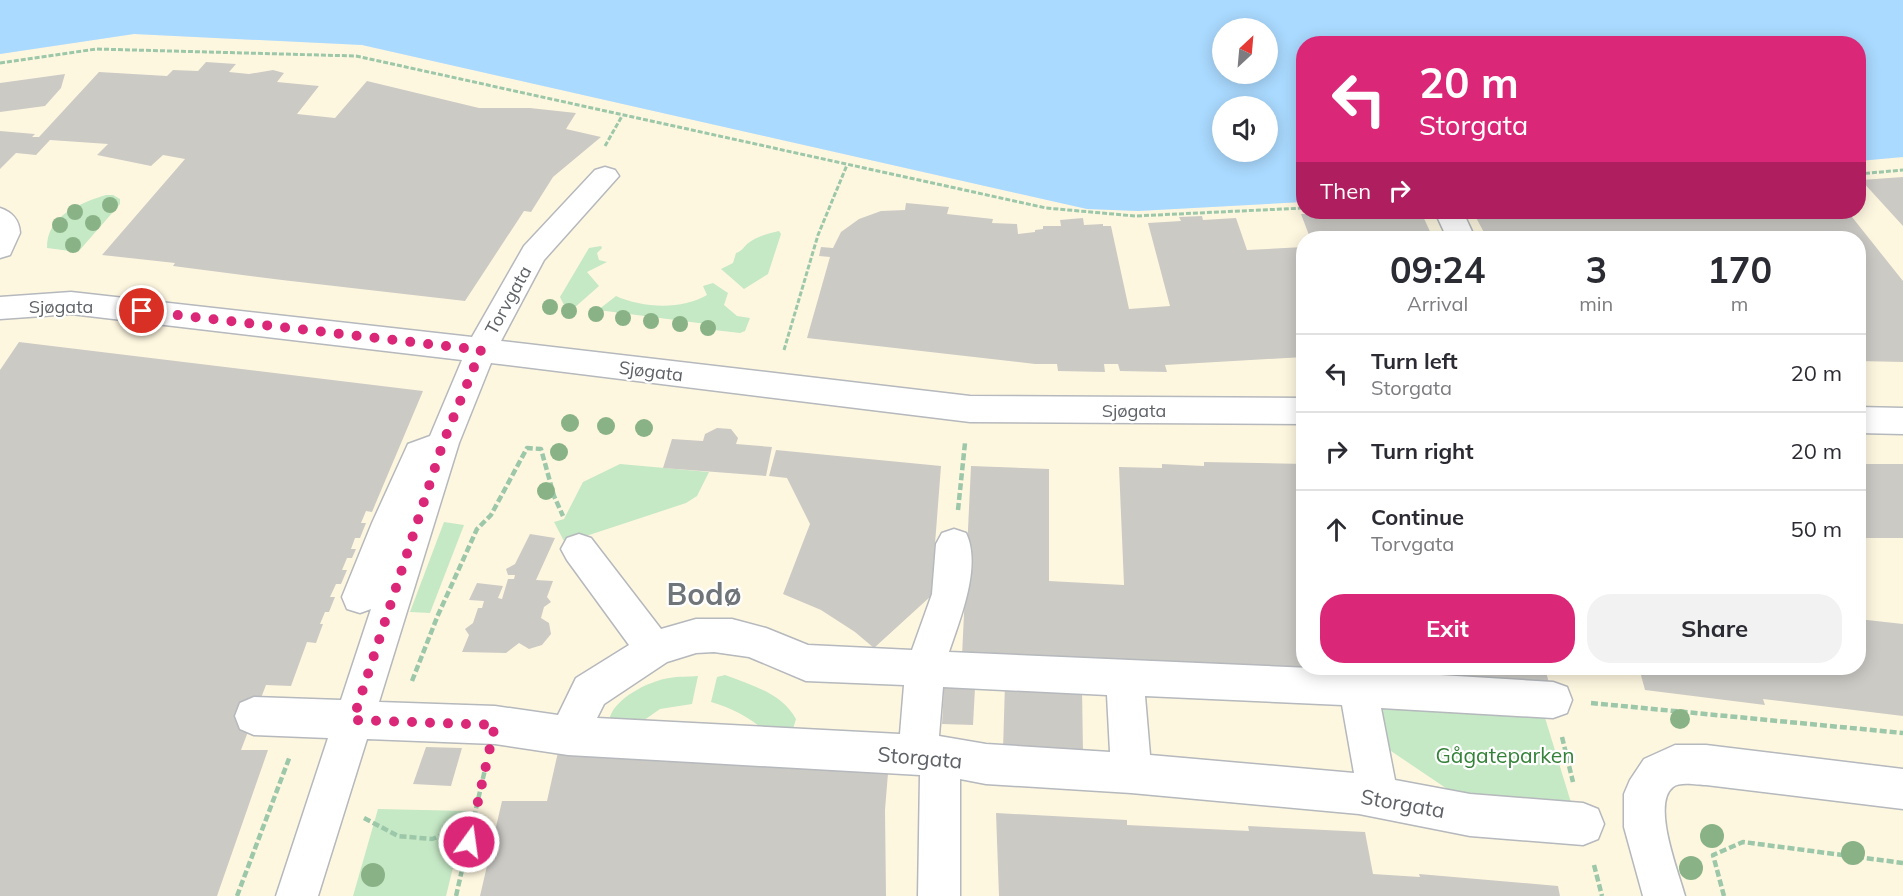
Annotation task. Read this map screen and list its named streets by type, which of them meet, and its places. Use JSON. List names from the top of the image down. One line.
{"streets":{"street":["Torvgata","Sjøgata","Storgata"]},"crossings":[["Torvgata","Sjøgata"],["Torvgata","Storgata"]],"districts":["Bodø"],"parks":["Gågateparken"],"north":"top right","page":{"turn":["20 m","Storgata"],"then":"Then","eta":["09:24","Arrival","3","min","170","m"],"list":[{"name":"Turn left","note":"Storgata","value":"20 m"},{"name":"Turn right","value":"20 m"},{"name":"Continue","note":"Torvgata","value":"50 m"}],"buttons":["Exit","Share"]}}
